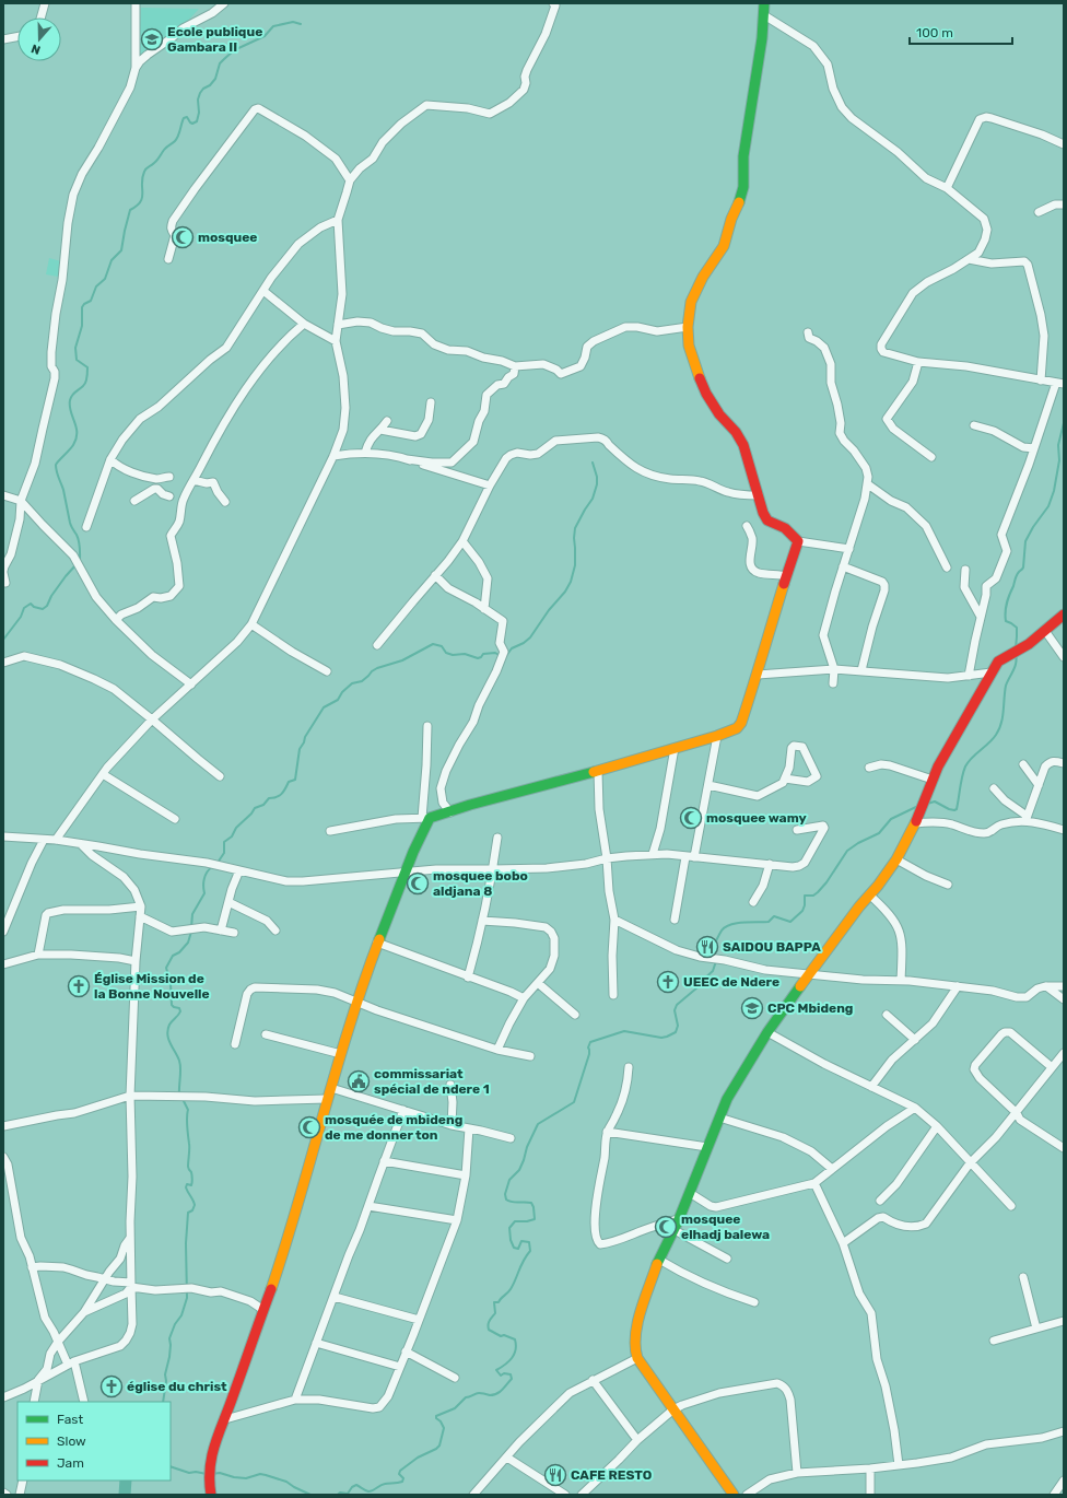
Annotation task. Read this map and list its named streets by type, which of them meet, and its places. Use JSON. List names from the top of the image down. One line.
{"places":{"school or university":["Ecole publique Gambara II","CPC Mbideng"],"mosque":["mosquee","mosquee wamy","mosquee bobo aldjana 8","mosquée de mbideng de me donner ton","mosquee elhadj balewa"],"restaurant":["SAIDOU BAPPA","CAFE RESTO"],"church":["UEEC de Ndere","Église Mission de la Bonne Nouvelle","église du christ"],"public building":["commissariat spécial de ndere 1"]},"legend":["Fast","Slow","Jam"],"scale_bar":"100 m","north":"bottom"}
